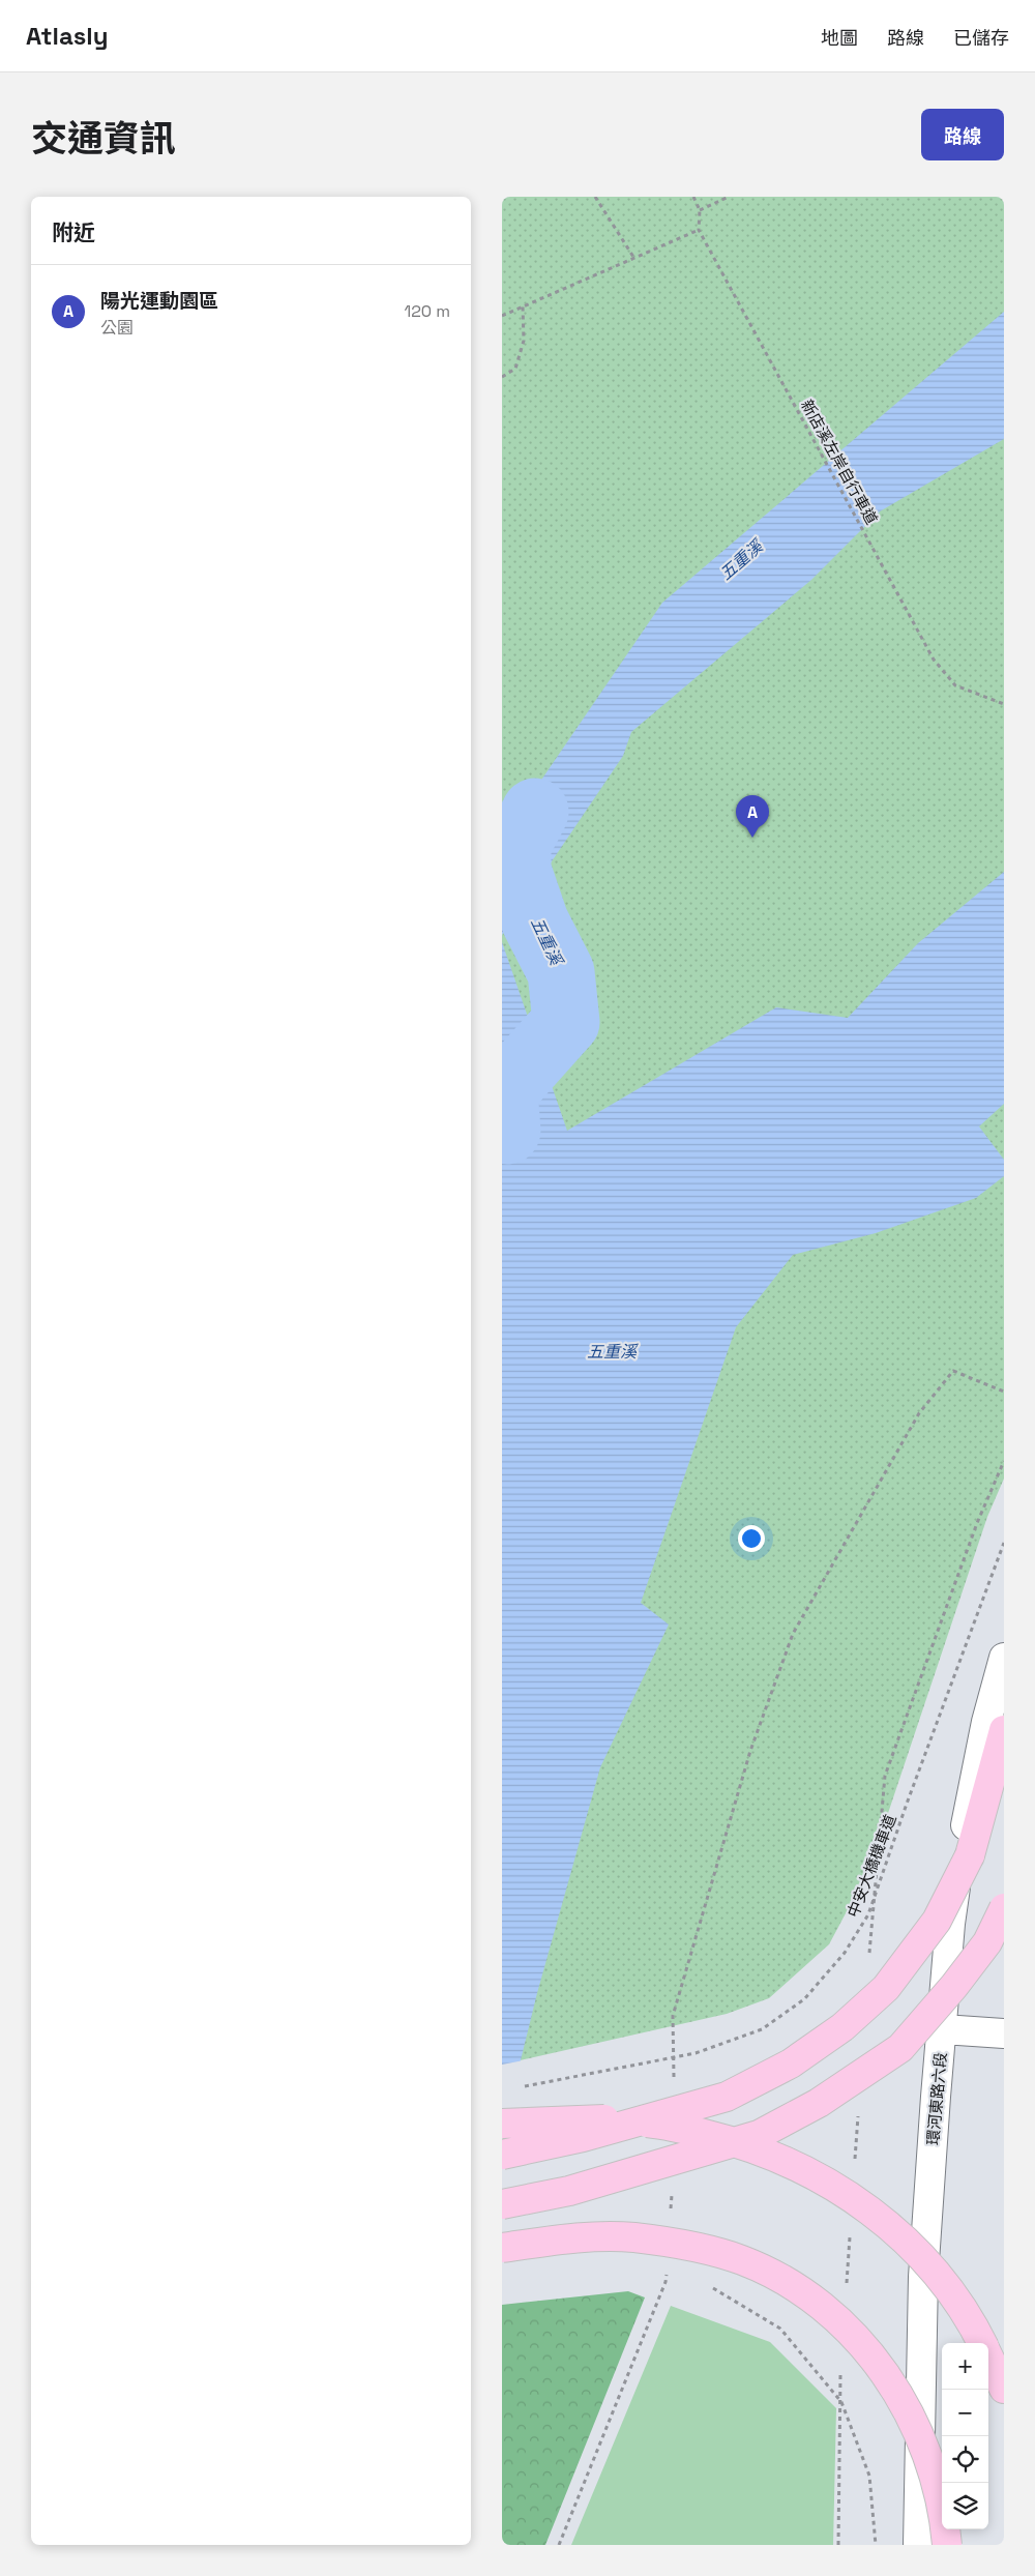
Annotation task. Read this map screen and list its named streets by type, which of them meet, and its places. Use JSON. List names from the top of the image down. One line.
{"streets":{"main road":["環河東路六段"],"path":["新店溪左岸自行車道","中安大橋機車道"]},"water":["五重溪"],"page":{"header":"Atlasly","nav":["地圖","路線","已儲存"],"title":"交通資訊","buttons":"路線","heading":"附近","list":[{"mark":"A","name":"陽光運動園區","note":"公園","value":"120 m"}],"pins":"A","map_buttons":["+","−"]}}
